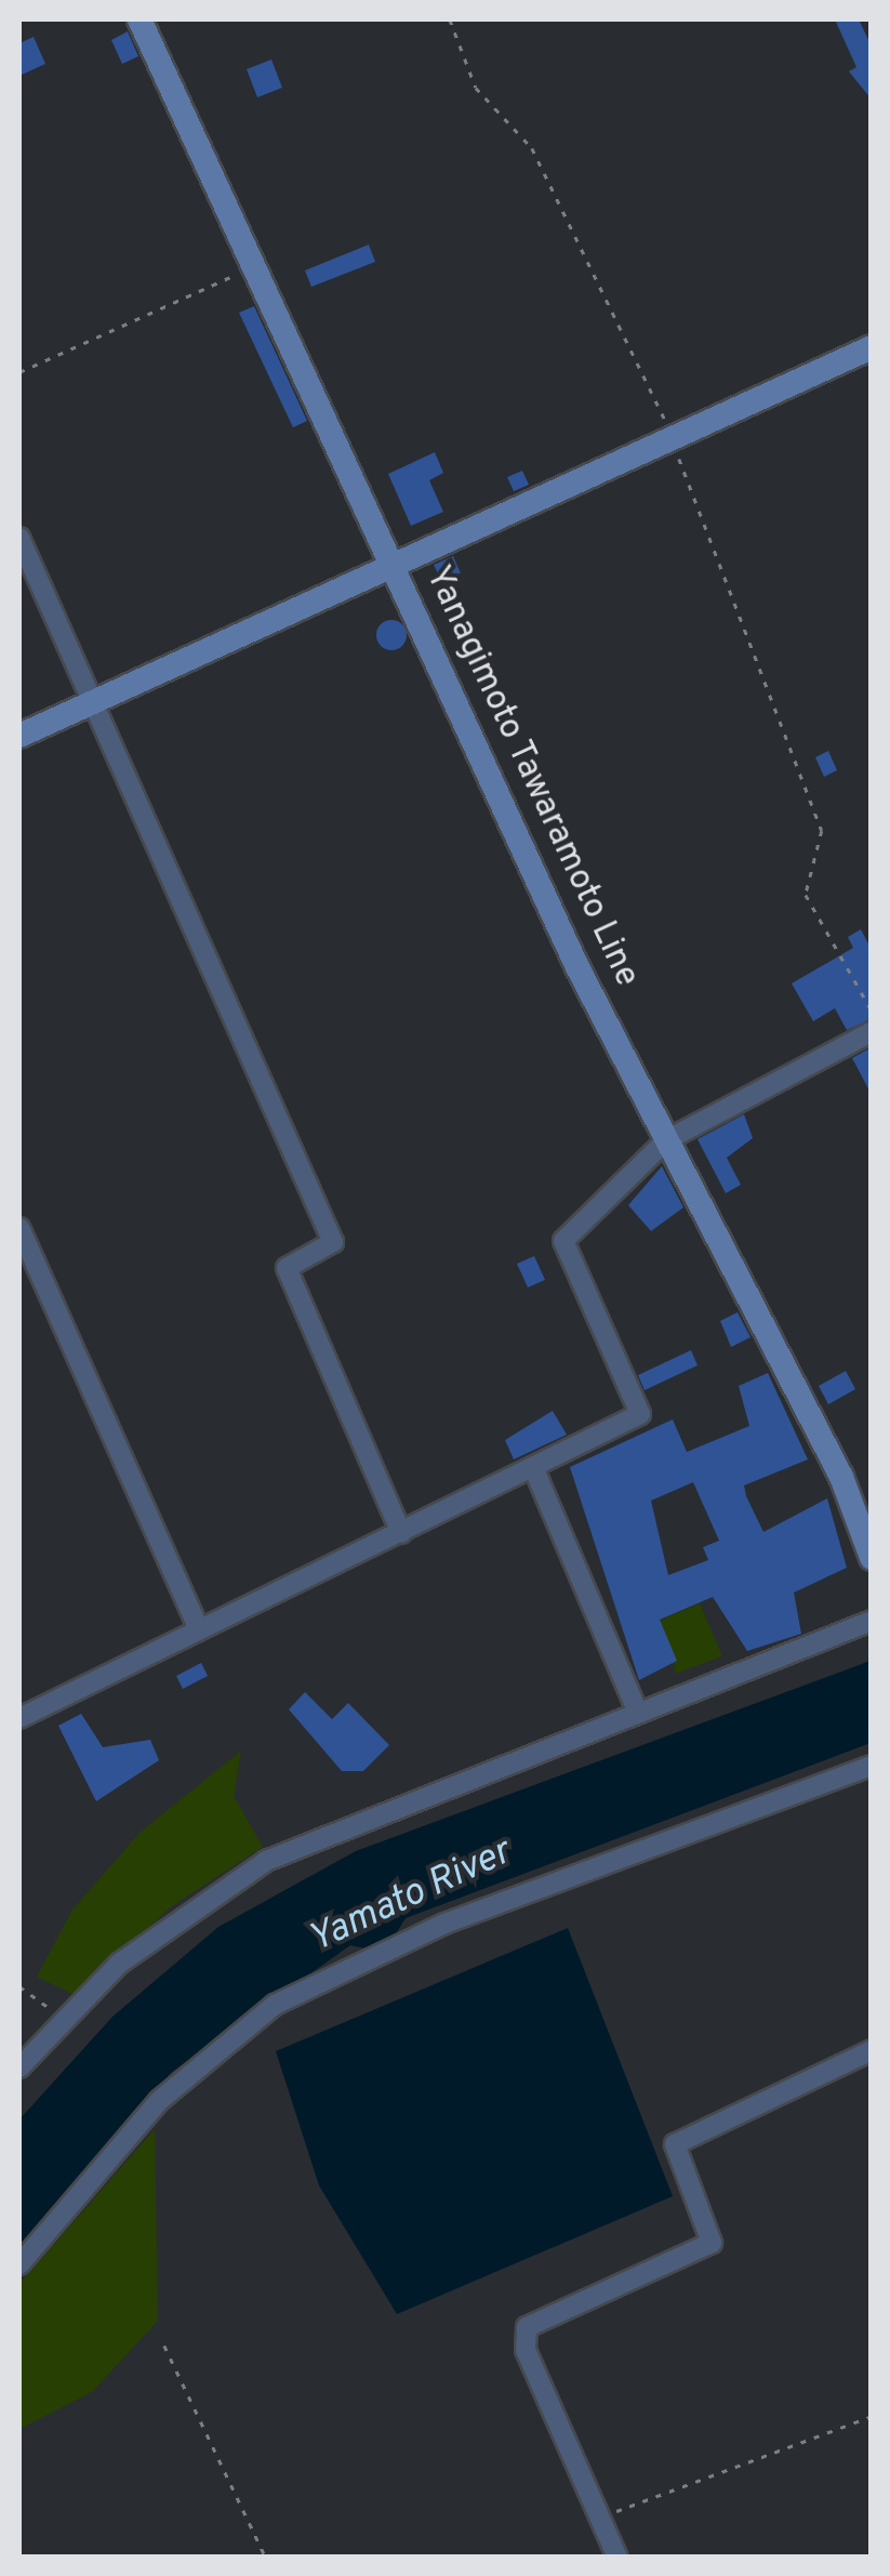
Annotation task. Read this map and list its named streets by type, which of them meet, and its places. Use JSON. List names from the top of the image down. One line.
{"streets":{"main road":["Yanagimoto Tawaramoto Line"]},"water":["Yamato River"]}
